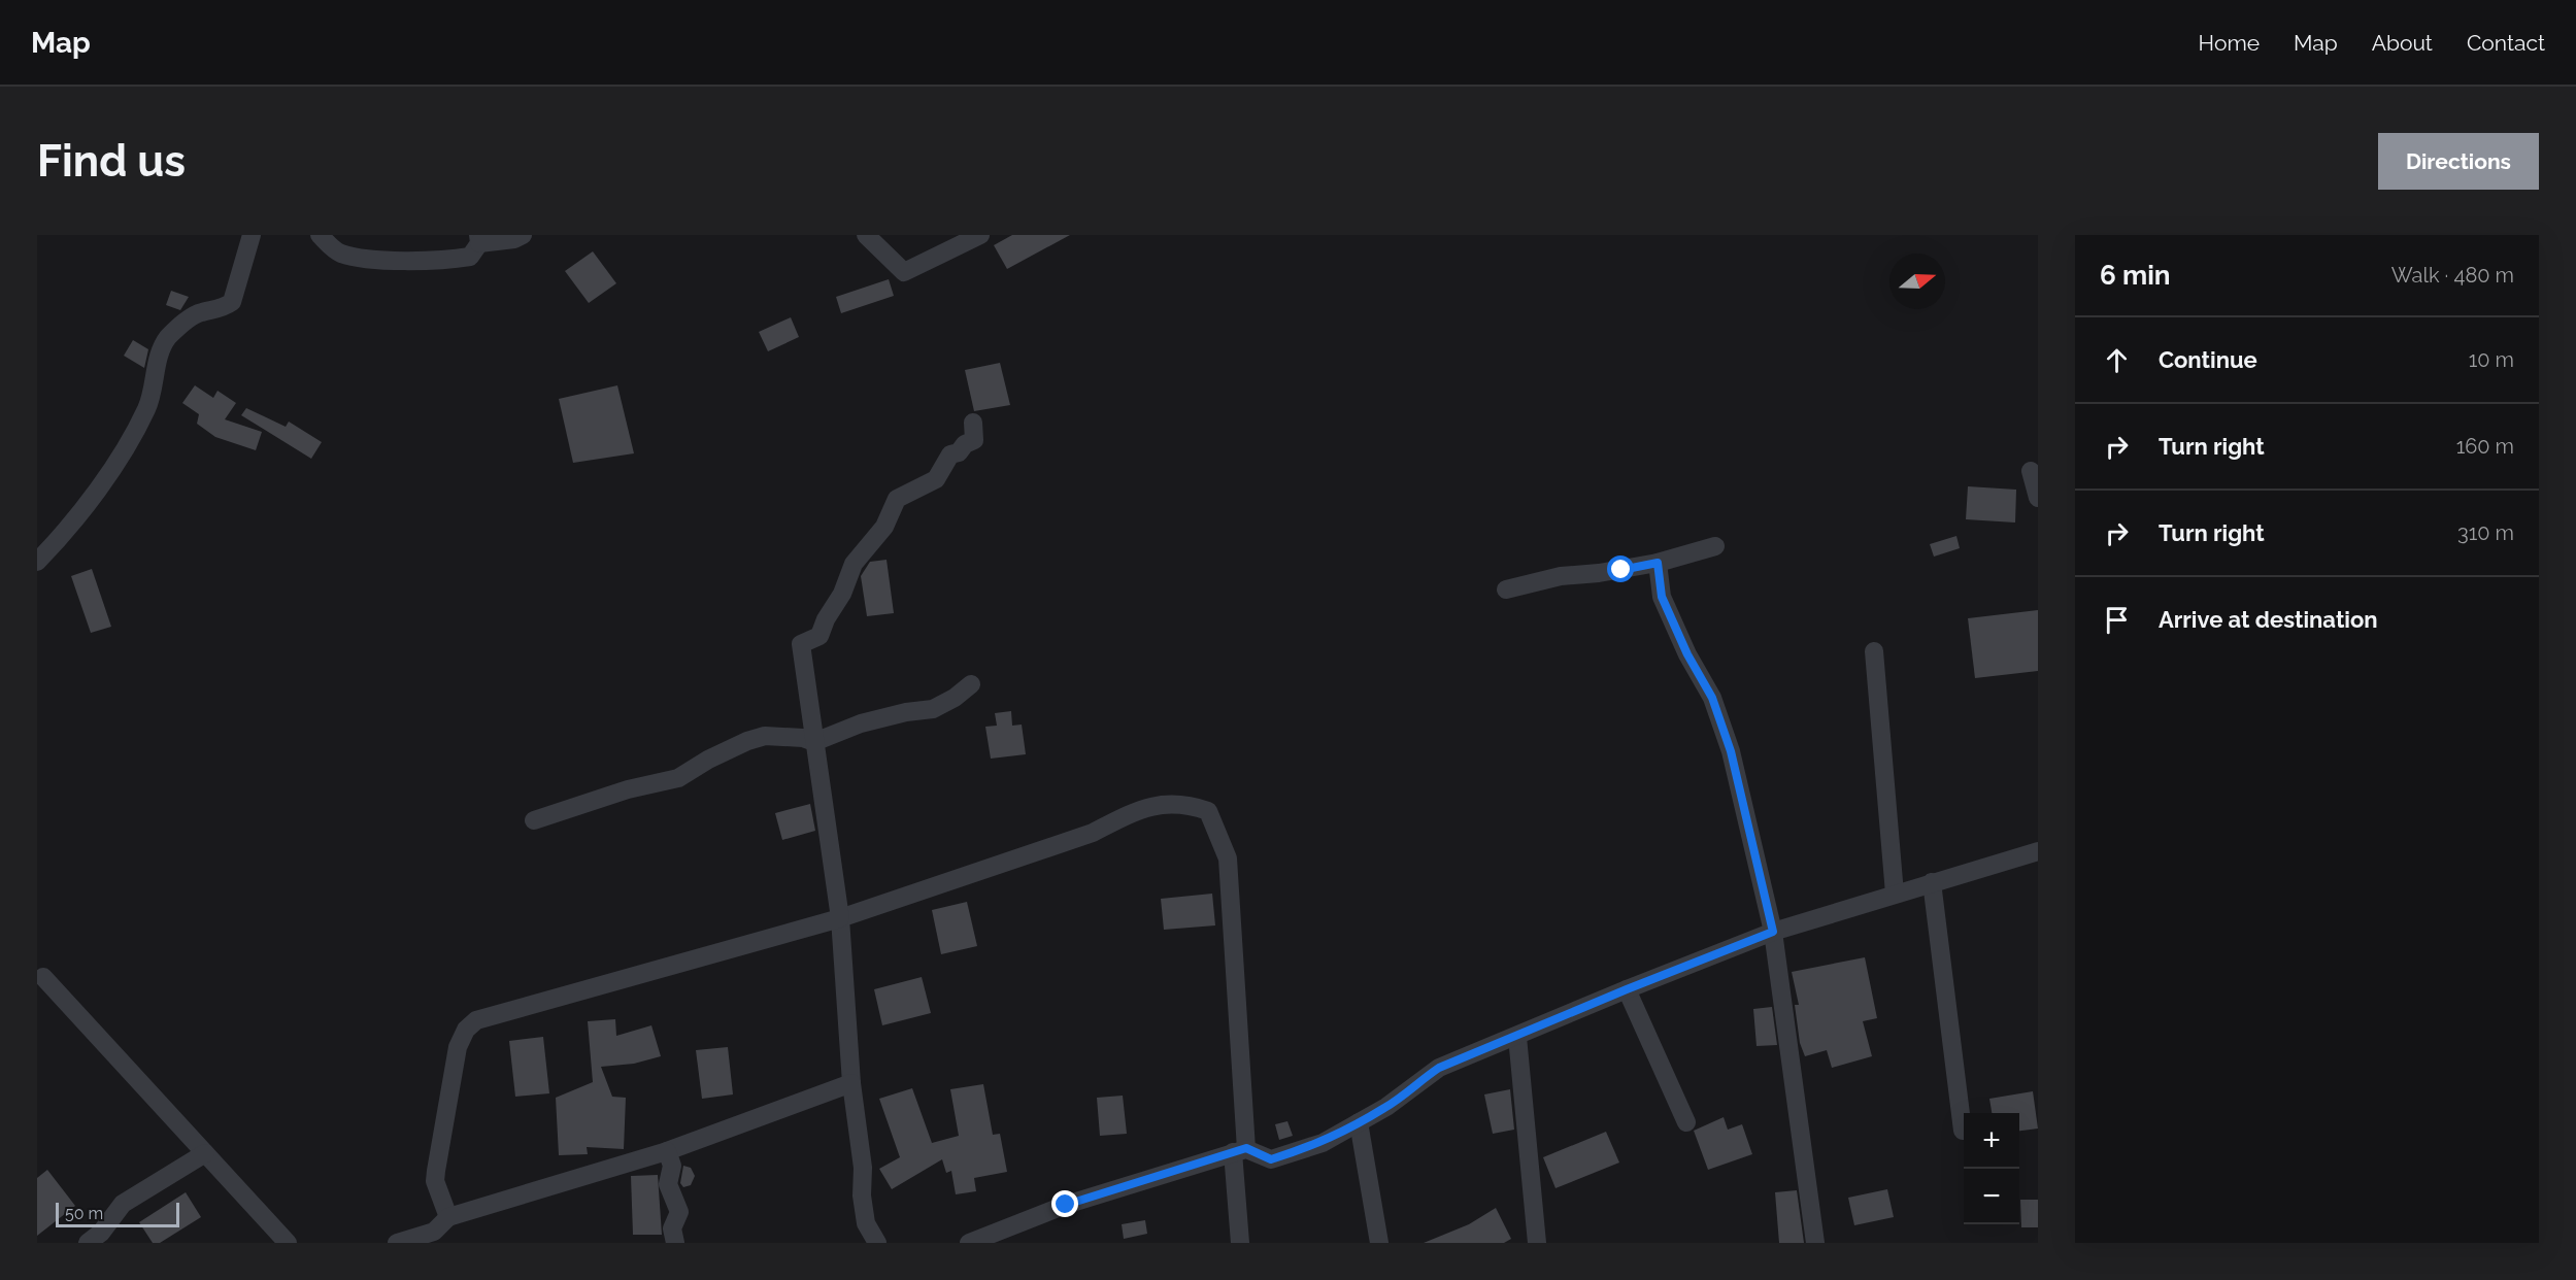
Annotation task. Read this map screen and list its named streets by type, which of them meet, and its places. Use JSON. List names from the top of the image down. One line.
{"scale_bar":"50 m","north":"right","page":{"header":"Map","nav":["Home","Map","About","Contact"],"buttons":"Directions","title":"Find us","heading":["6 min","Walk · 480 m"],"list":[["Continue","10 m"],["Turn right","160 m"],["Turn right","310 m"],"Arrive at destination"],"map_buttons":["+","−"],"scale":"50 m"}}
